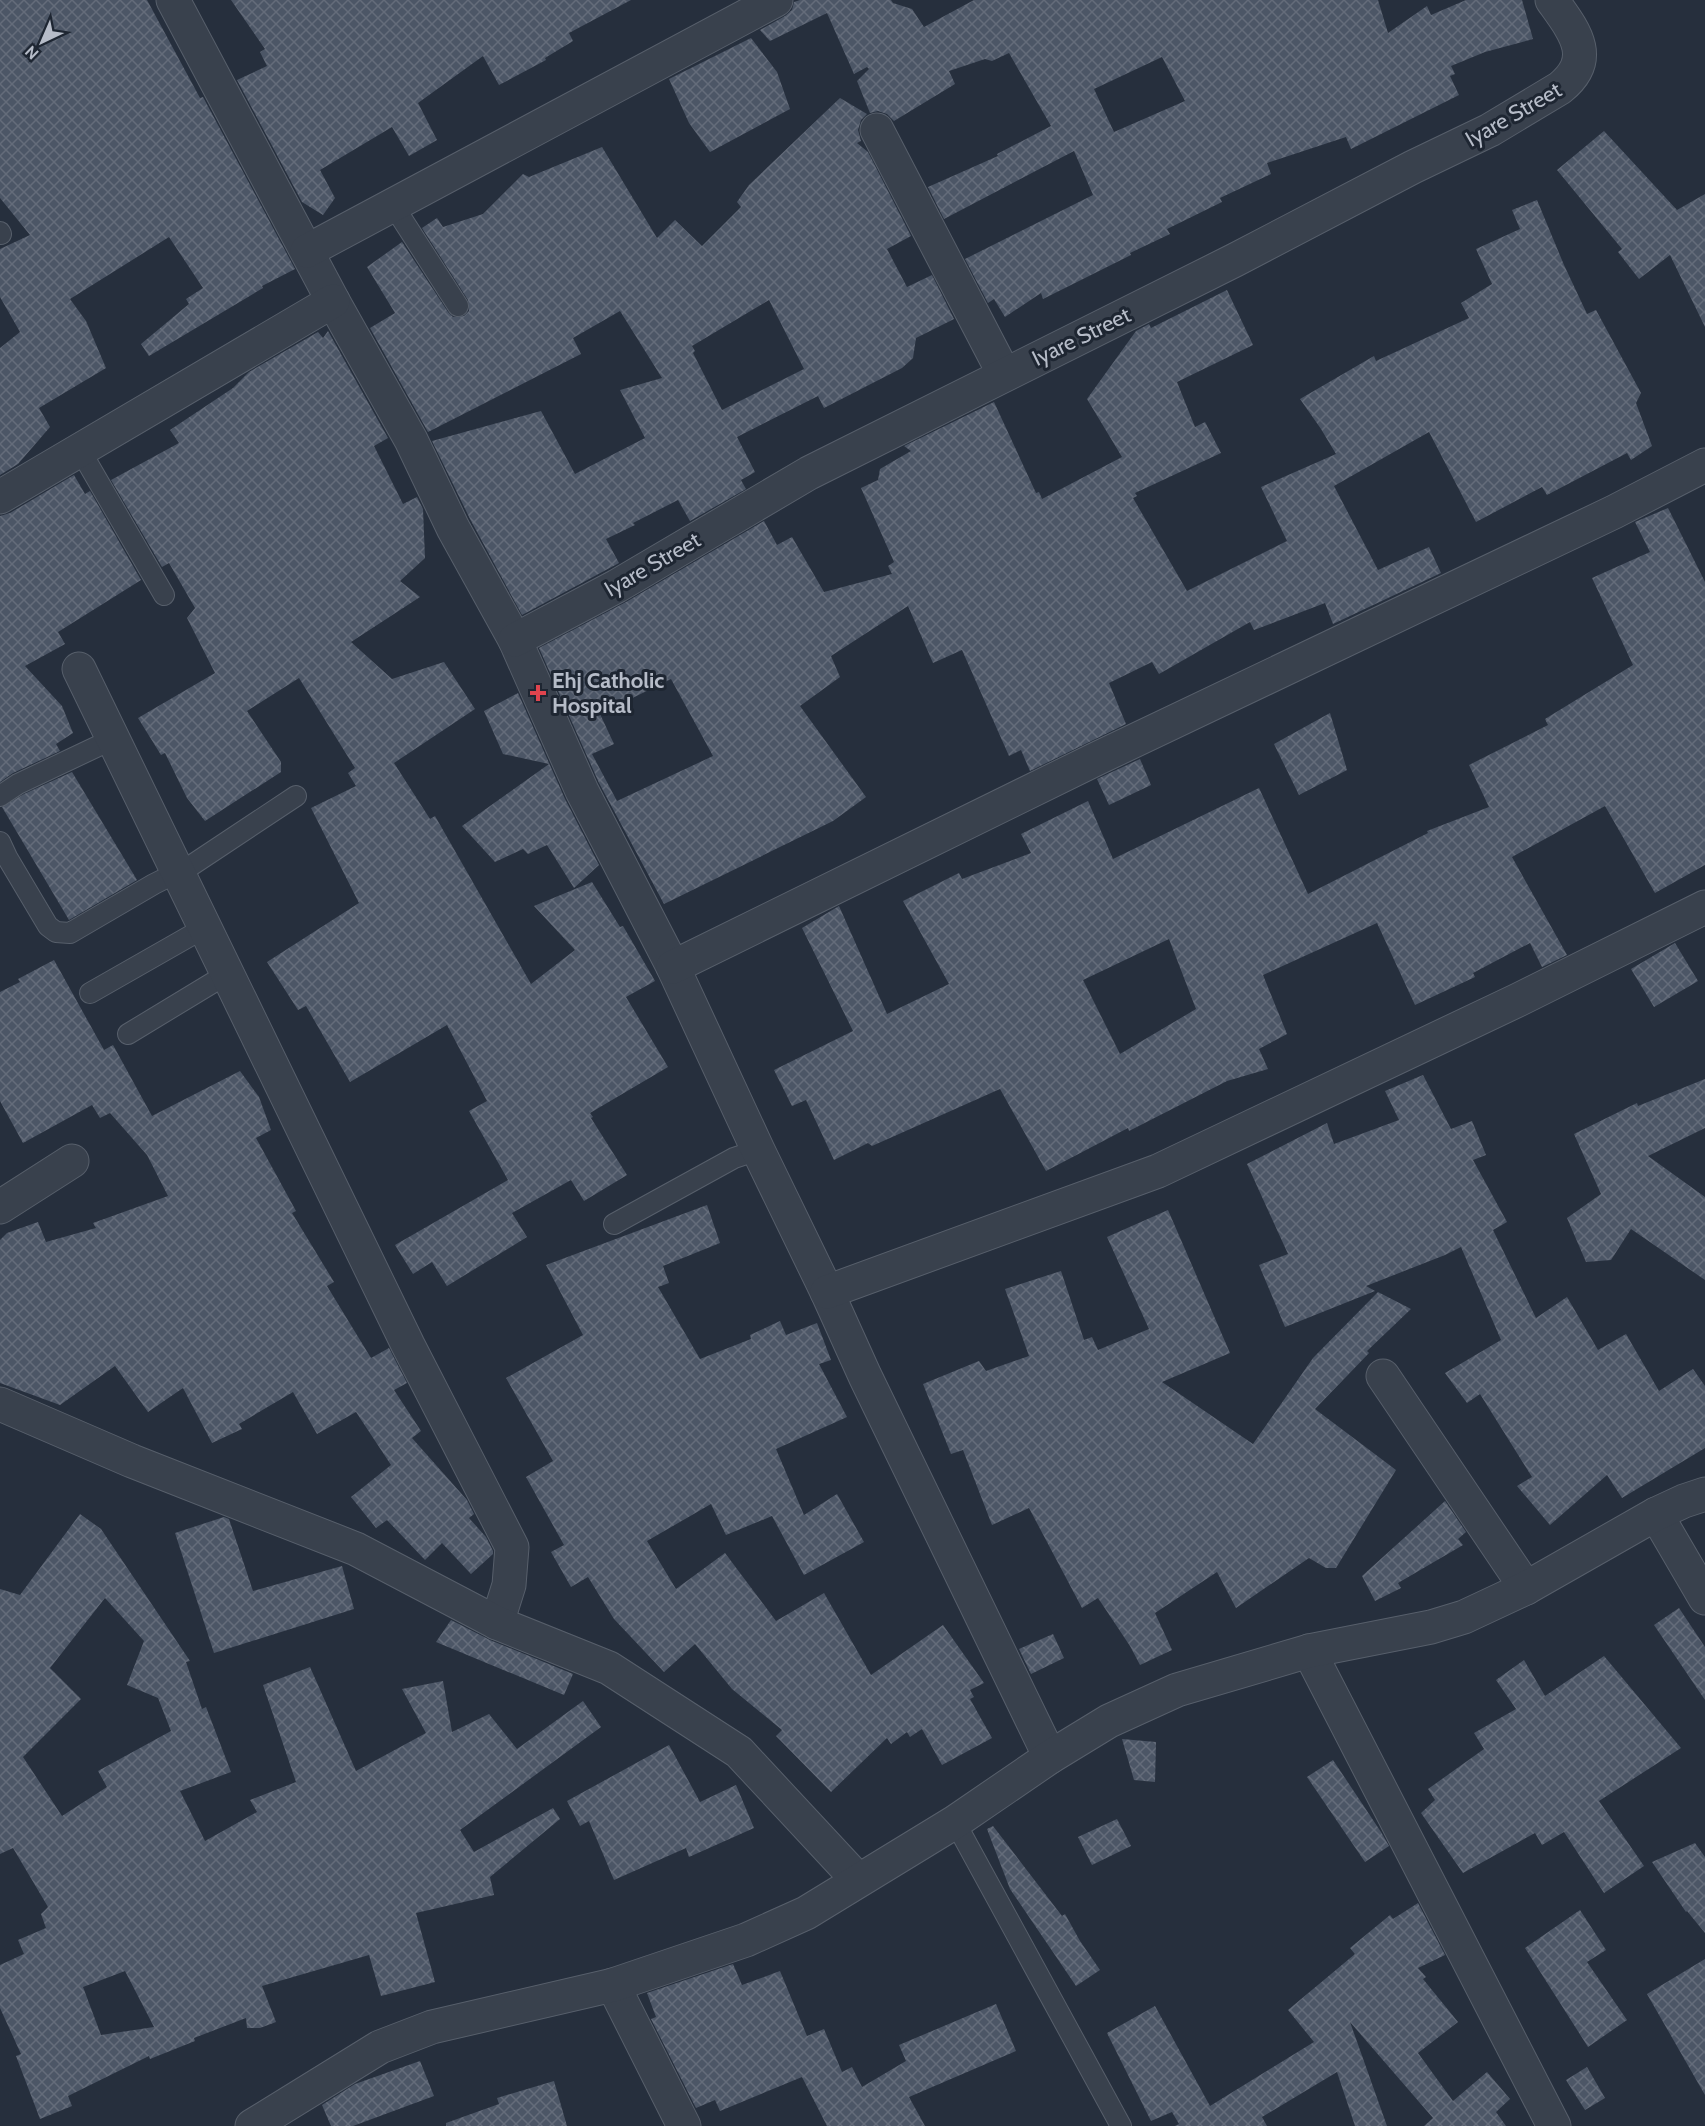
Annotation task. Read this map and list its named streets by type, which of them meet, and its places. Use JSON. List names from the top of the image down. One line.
{"streets":{"street":["Iyare Street"]},"places":{"health":["Ehj Catholic Hospital"]},"north":"bottom left"}
